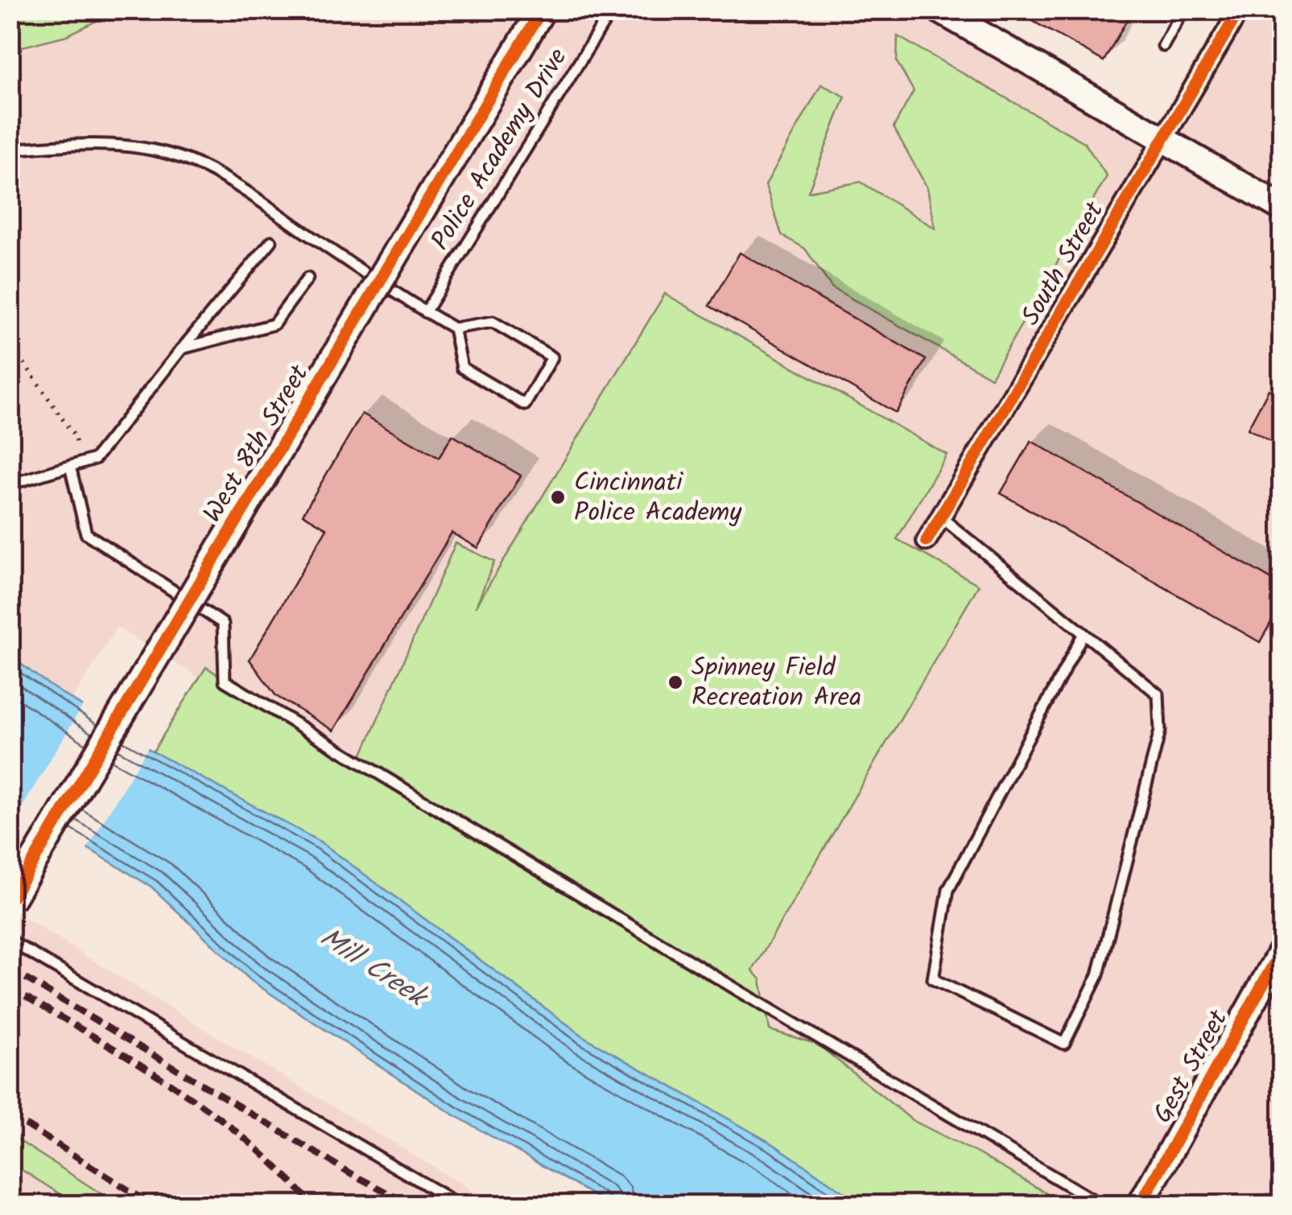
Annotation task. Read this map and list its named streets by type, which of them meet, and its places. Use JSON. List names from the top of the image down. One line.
{"streets":{"main road":["West 8th Street"],"street":["South Street","Gest Street"],"lane":["Police Academy Drive"]},"water":["Mill Creek"],"places":["Cincinnati Police Academy","Spinney Field Recreation Area"]}
